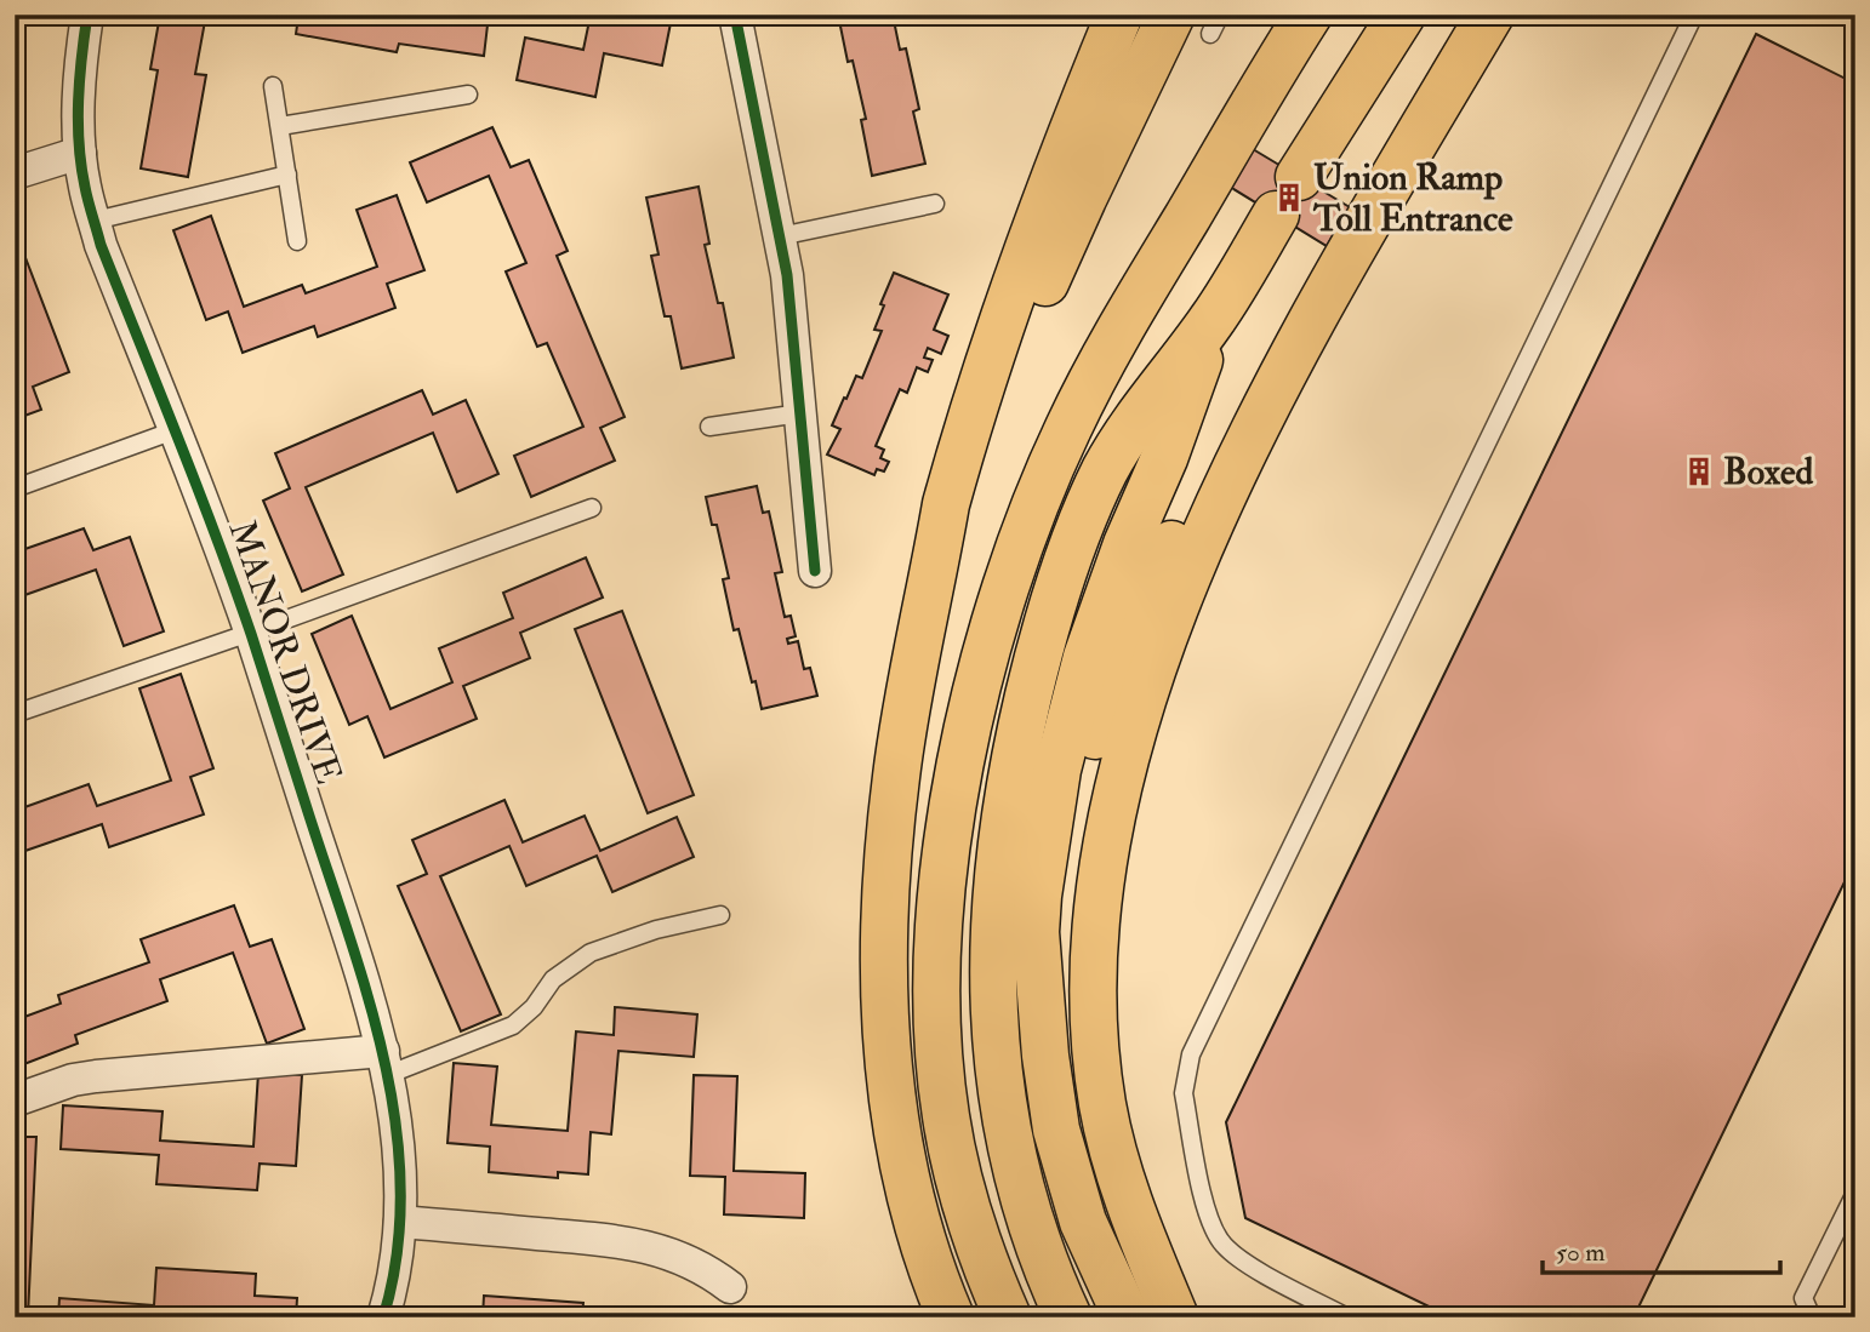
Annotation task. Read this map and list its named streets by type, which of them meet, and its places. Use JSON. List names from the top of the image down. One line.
{"streets":{"street":["MANOR DRIVE"]},"places":{"building":["Union Ramp Toll Entrance","Boxed"]},"scale_bar":"50 m"}
